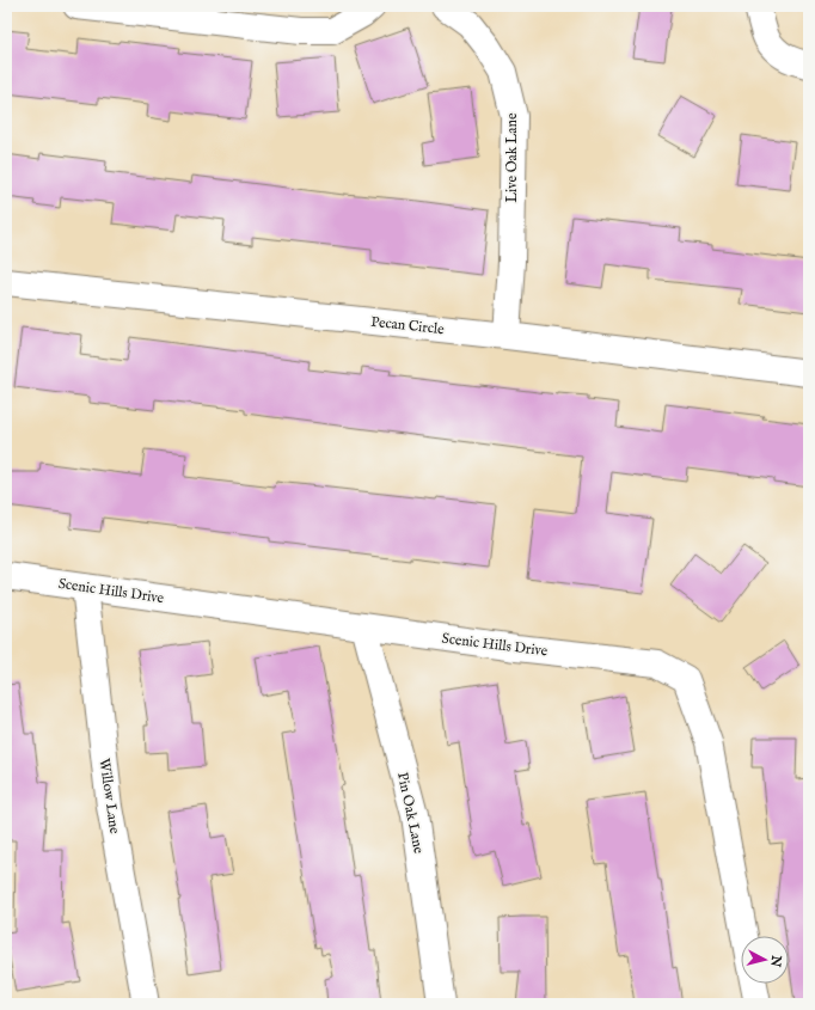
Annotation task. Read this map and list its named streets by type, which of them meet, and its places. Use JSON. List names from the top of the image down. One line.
{"streets":{"street":["Live Oak Lane","Pecan Circle","Scenic Hills Drive","Willow Lane","Pin Oak Lane"]},"crossings":[["Live Oak Lane","Pecan Circle"],["Scenic Hills Drive","Willow Lane"],["Scenic Hills Drive","Pin Oak Lane"]],"north":"right"}
